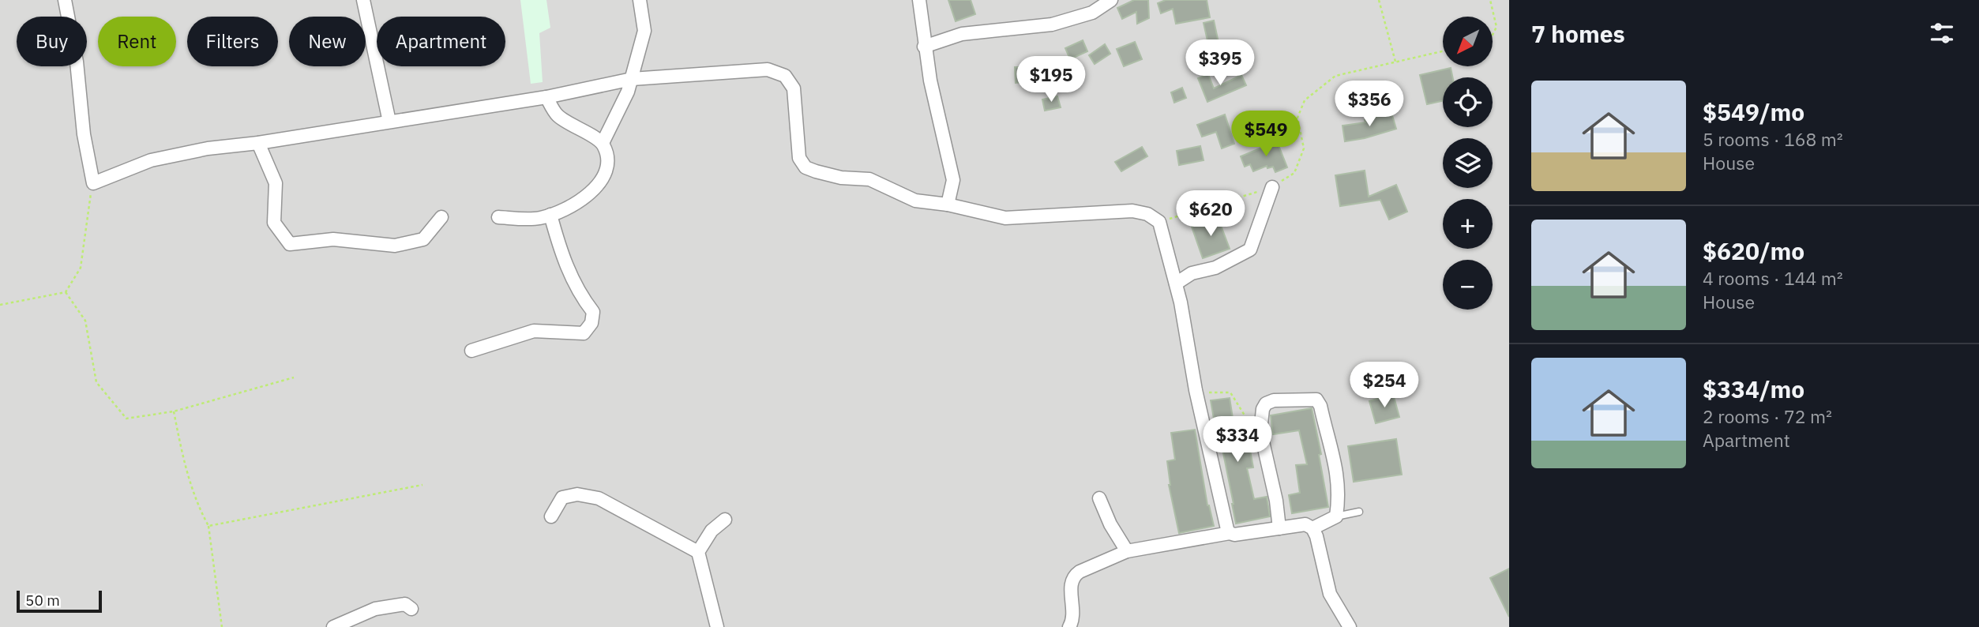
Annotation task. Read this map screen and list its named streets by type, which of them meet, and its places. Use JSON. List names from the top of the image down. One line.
{"scale_bar":"50 m","north":"bottom left","page":{"heading":"7 homes","map_buttons":["+","−"],"chip":["Buy","Rent","Filters","New","Apartment"],"price":["$395","$195","$356","$549","$620","$254","$334"],"list":[{"name":"$549/mo","note":"5 rooms · 168 m² · House"},{"name":"$620/mo","note":"4 rooms · 144 m² · House"},{"name":"$334/mo","note":"2 rooms · 72 m² · Apartment"}],"scale":"50 m"}}
